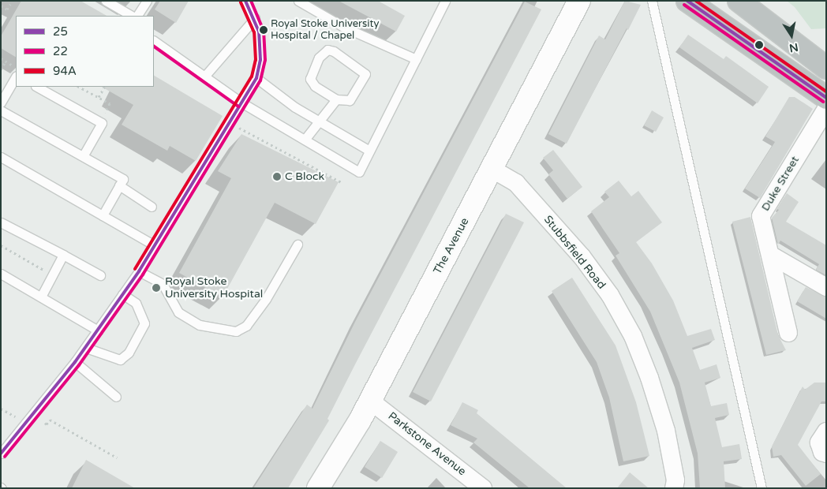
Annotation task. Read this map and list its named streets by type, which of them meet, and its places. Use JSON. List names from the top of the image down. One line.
{"streets":{"street":["Duke Street","The Avenue","Stubbsfield Road","Parkstone Avenue"]},"crossings":[["The Avenue","Stubbsfield Road"],["The Avenue","Parkstone Avenue"]],"places":["Royal Stoke University Hospital / Chapel","C Block","Royal Stoke University Hospital"],"lines":["transit line 25","transit line 22","transit line 94A"],"legend":["25","22","94A"],"north":"bottom"}
